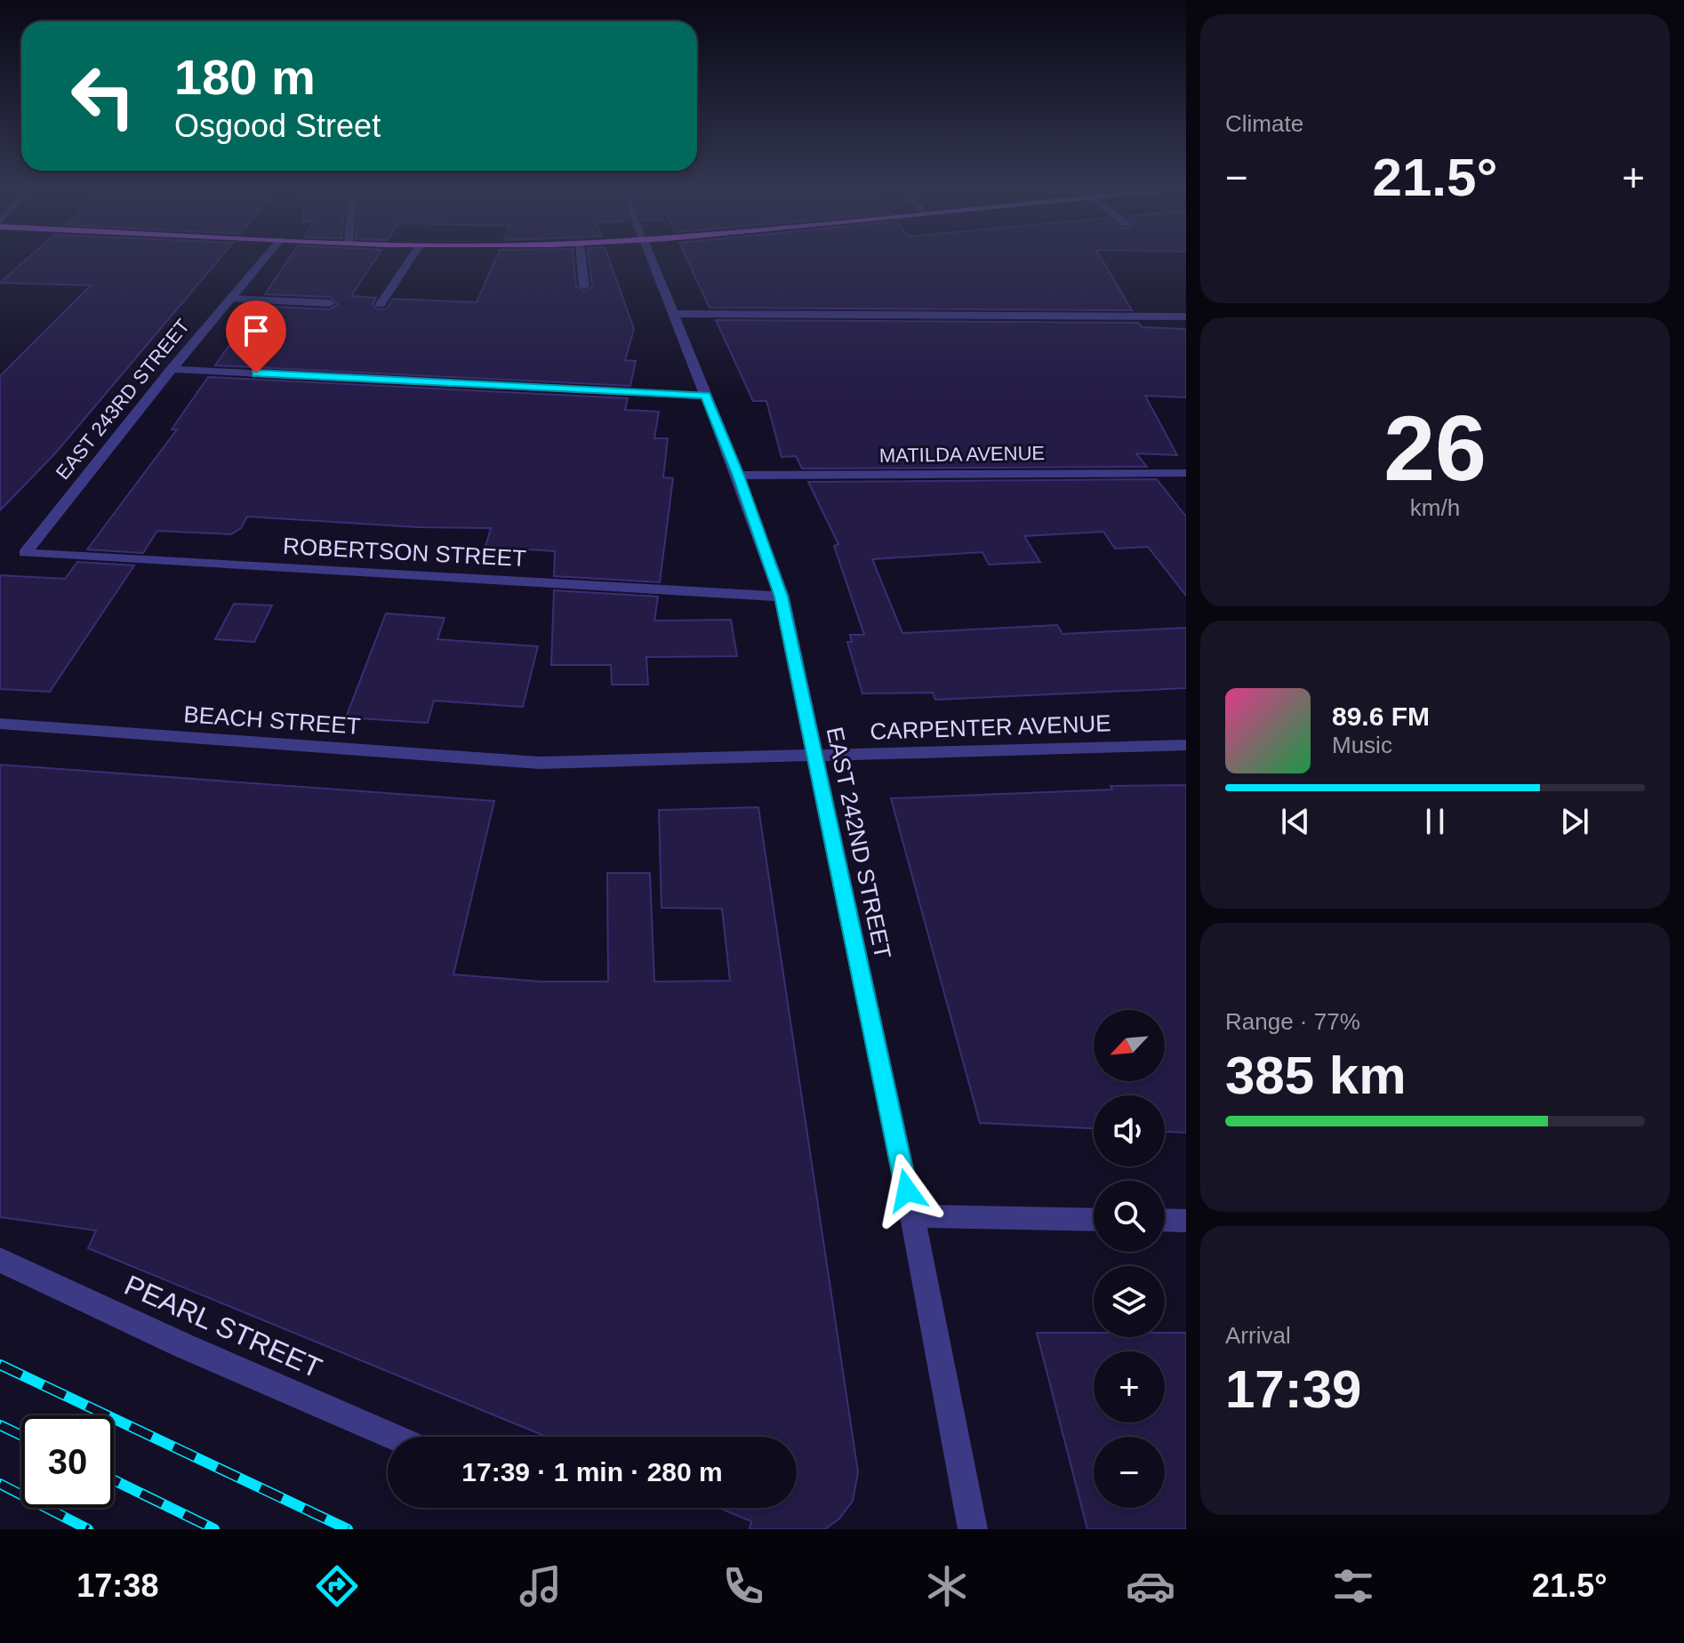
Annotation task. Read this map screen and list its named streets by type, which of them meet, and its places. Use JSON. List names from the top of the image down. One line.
{"streets":{"street":["EAST 243RD STREET","MATILDA AVENUE","ROBERTSON STREET","BEACH STREET","CARPENTER AVENUE","EAST 242ND STREET","PEARL STREET"]},"crossings":[["EAST 243RD STREET","ROBERTSON STREET"],["MATILDA AVENUE","EAST 242ND STREET"],["ROBERTSON STREET","EAST 242ND STREET"],["BEACH STREET","CARPENTER AVENUE"],["CARPENTER AVENUE","EAST 242ND STREET"]],"north":"bottom left","page":{"tile":["Climate",["26","km/h"],["Range · 77%","385 km"],["Arrival","17:39"]],"turn":["180 m","Osgood Street"],"heat":["−","21.5°","+"],"song":["89.6 FM","Music"],"map_buttons":["+","−"],"limit":"30","trip":"17:39 · 1 min · 280 m","tabs":["17:38","21.5°"]}}
